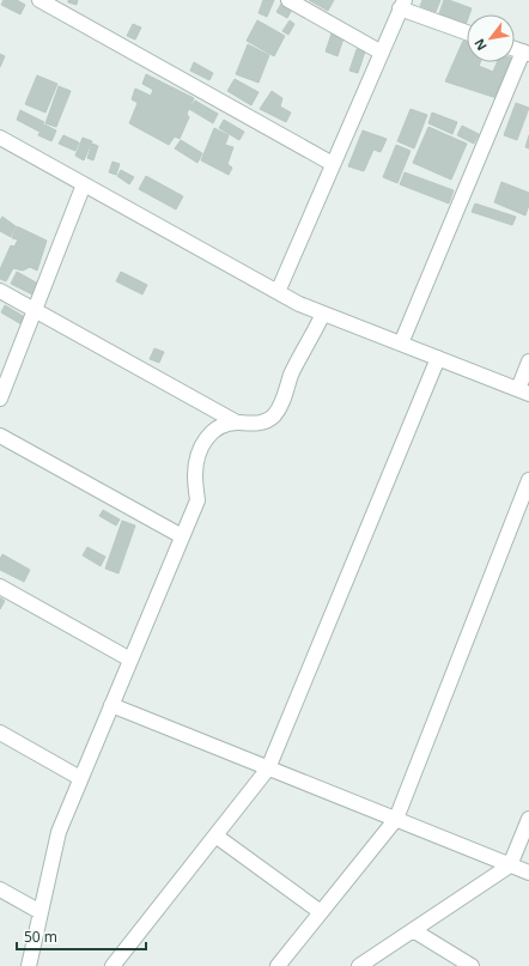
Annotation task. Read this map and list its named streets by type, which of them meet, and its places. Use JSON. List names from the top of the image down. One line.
{"scale_bar":"50 m","north":"bottom left"}
